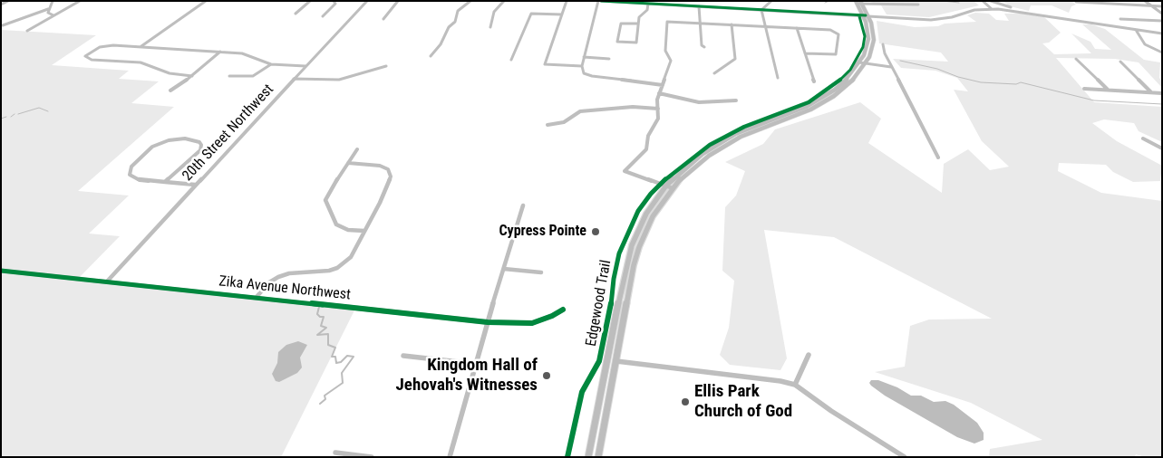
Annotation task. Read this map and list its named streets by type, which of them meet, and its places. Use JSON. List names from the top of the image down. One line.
{"streets":{"street":["20th Street Northwest","Zika Avenue Northwest"],"cycle path":["Edgewood Trail"]},"crossings":[["20th Street Northwest","Zika Avenue Northwest"]],"places":["Cypress Pointe","Kingdom Hall of Jehovah's Witnesses","Ellis Park Church of God"]}
